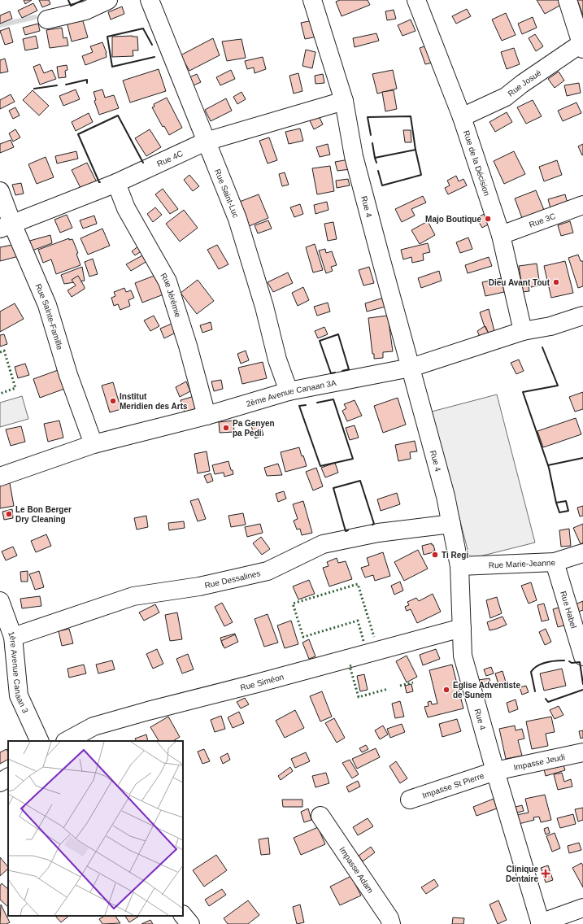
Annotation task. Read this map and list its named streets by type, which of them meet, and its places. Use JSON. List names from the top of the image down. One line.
{"streets":{"street":["Rue Josué","Rue 4C","Rue de la Décision","Rue Saint-Luc","Rue 4","Rue 3C","Rue Jérémie","Rue Sainte-Famille","2ème Avenue Canaan 3A","Rue Marie-Jeanne","Rue Dessalines","Rue Habel","1ère Avenue Canaan 3","Rue Siméon","Impasse Jeudi","Impasse St Pierre","Impasse Adam"]},"crossings":[["Rue Josué","Rue de la Décision"],["Rue 4C","Rue Saint-Luc"],["Rue 4C","Rue 4"],["Rue 4C","Rue Jérémie"],["Rue 4C","Rue Sainte-Famille"],["Rue de la Décision","Rue 3C"],["Rue de la Décision","2ème Avenue Canaan 3A"],["Rue Saint-Luc","2ème Avenue Canaan 3A"],["Rue 4","2ème Avenue Canaan 3A"],["Rue 4","Rue Marie-Jeanne"],["Rue 4","Rue Dessalines"],["Rue 4","Rue Siméon"],["Rue 4","Impasse Jeudi"],["Rue 4","Impasse St Pierre"],["Rue Jérémie","2ème Avenue Canaan 3A"],["Rue Sainte-Famille","2ème Avenue Canaan 3A"],["Rue Marie-Jeanne","Rue Habel"],["Rue Dessalines","1ère Avenue Canaan 3"],["Impasse Jeudi","Impasse St Pierre"]],"places":{"other":["Majo Boutique","Dieu Avant Tout","Institut Meridien des Arts","Pa Genyen pa Pedi","Le Bon Berger Dry Cleaning","Ti Regi","Eglise Adventiste de Sunem"],"health":["Clinique Dentaire"]}}
